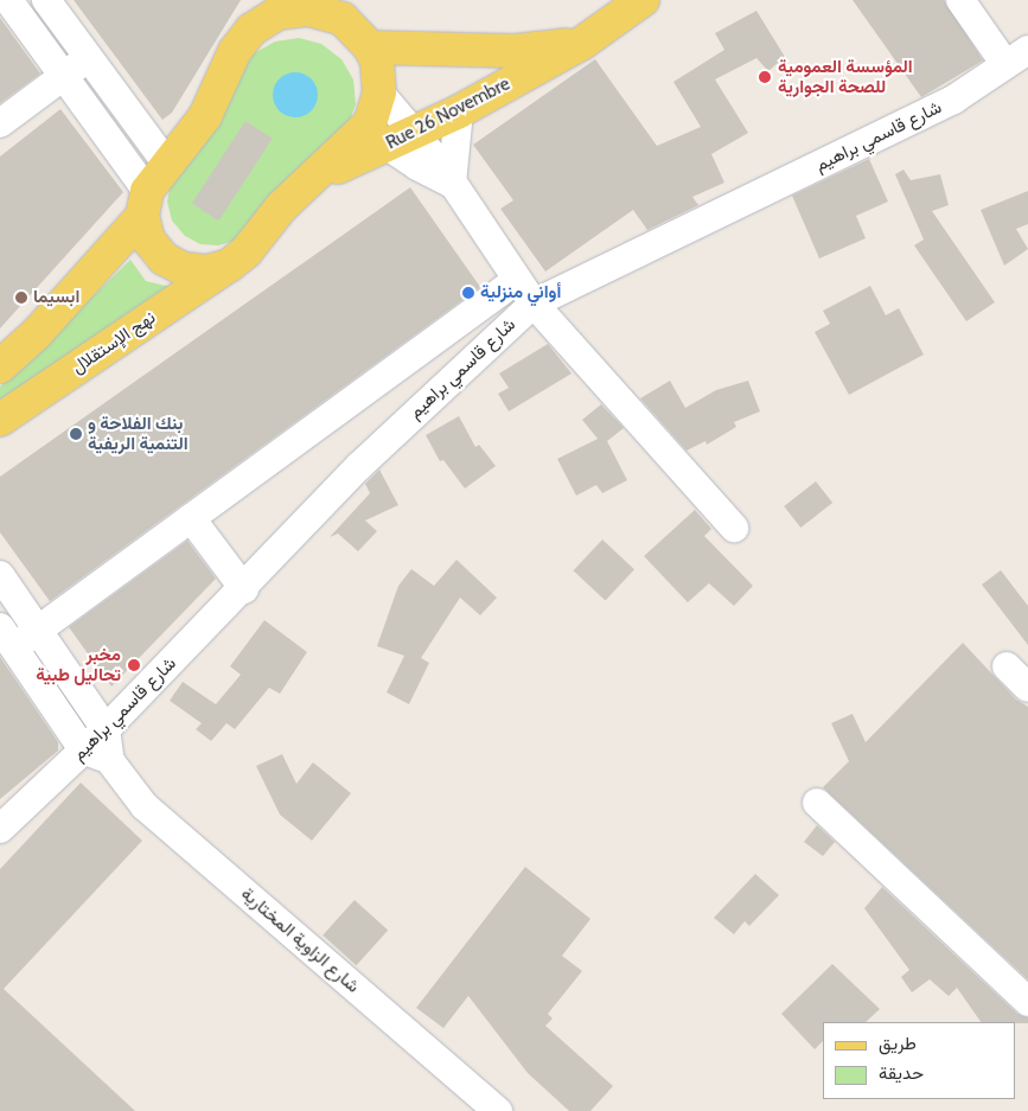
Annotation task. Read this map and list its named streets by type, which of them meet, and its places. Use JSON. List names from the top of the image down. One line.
{"streets":{"main road":["Rue 26 Novembre","نهج الإستقلال"],"street":["شارع قاسمي براهيم","شارع الزاوية المختارية"]},"crossings":[["Rue 26 Novembre","نهج الإستقلال"]],"places":["المؤسسة العمومية للصحة الجوارية","أواني منزلية","ابسيما","بنك الفلاحة و التنمية الريفية","مخبر تحاليل طبية"],"legend":["طريق","حديقة"]}
